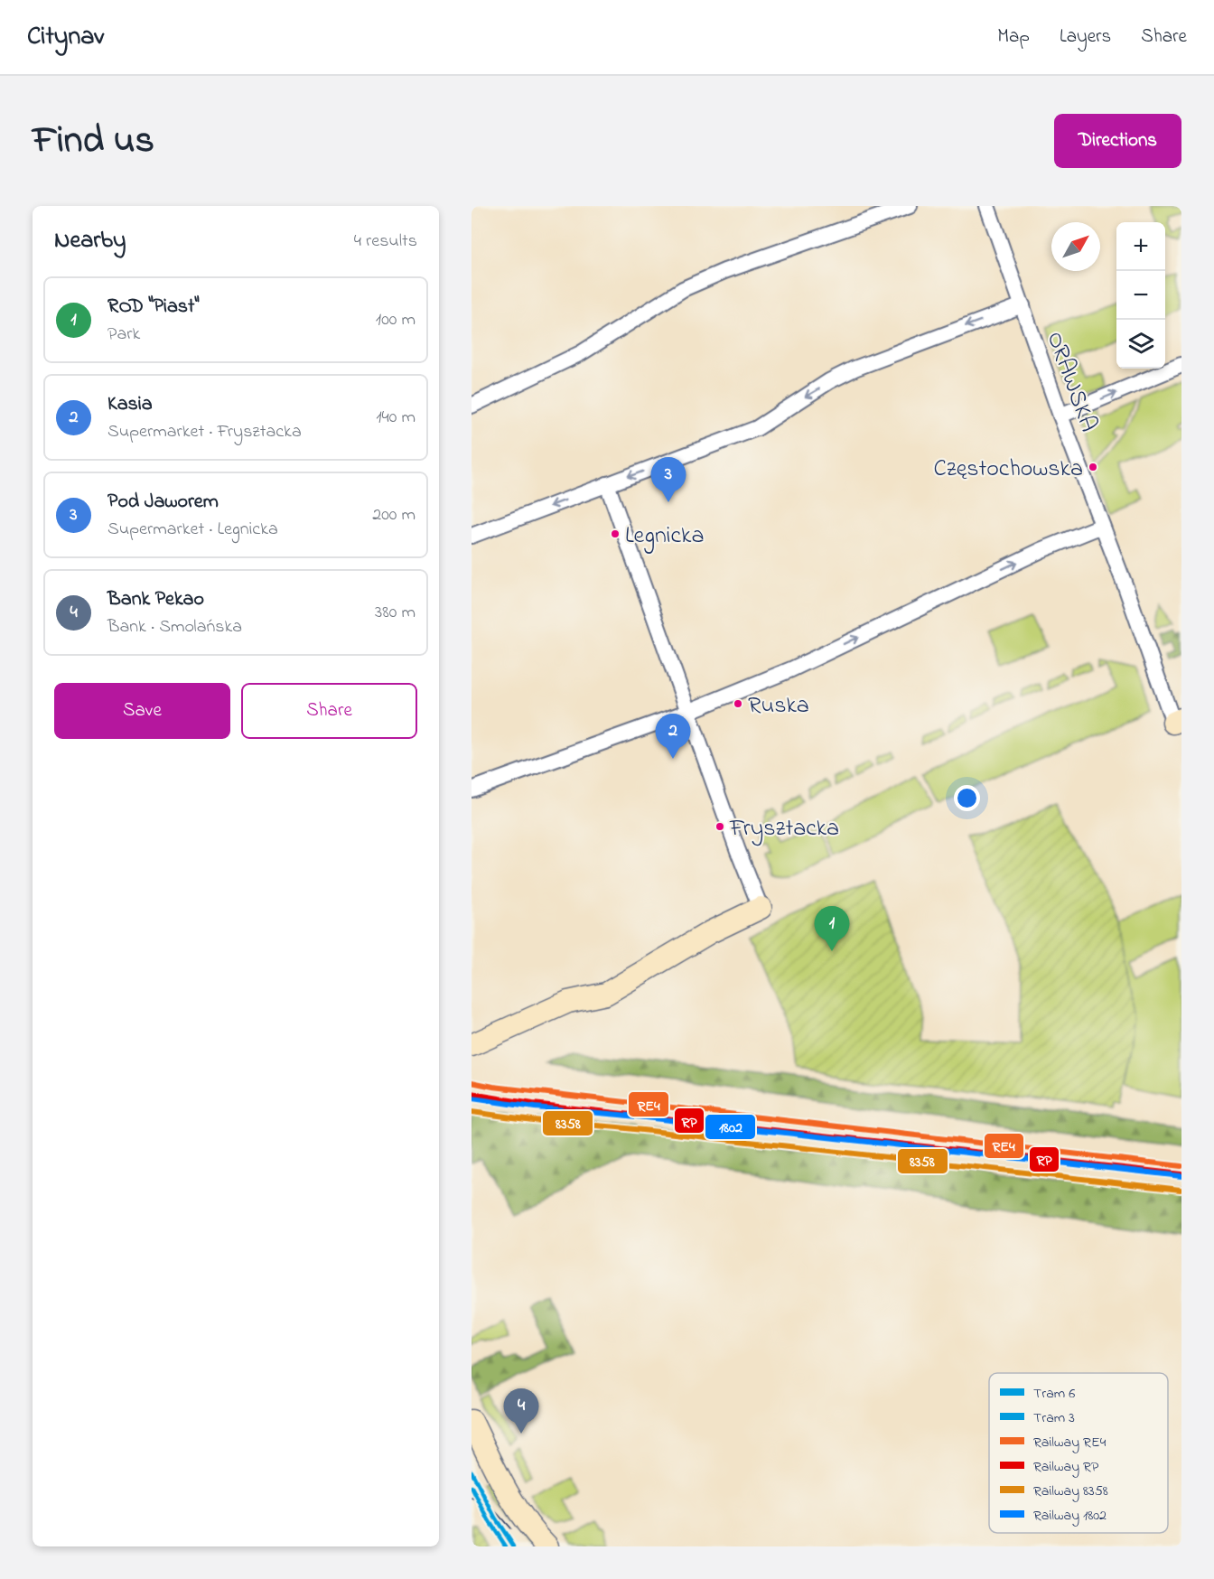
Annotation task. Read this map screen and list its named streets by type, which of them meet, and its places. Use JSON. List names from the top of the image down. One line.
{"streets":{"street":["ORAWSKA"]},"places":["Częstochowska","Legnicka","Ruska","Frysztacka"],"lines":["rail line RE4","rail line RP","rail line 1802","rail line 8358","tram line 6","tram line 3"],"legend":["Tram 6","Tram 3","Railway RE4","Railway RP","Railway 8358","Railway 1802"],"north":"top right","page":{"header":"Citynav","nav":["Map","Layers","Share"],"title":"Find us","buttons":["Directions",["Save","Share"]],"heading":["Nearby","4 results"],"map_buttons":["+","−"],"list":[{"mark":"1","name":"ROD \"Piast\"","note":"Park","value":"100 m"},{"mark":"2","name":"Kasia","note":"Supermarket · Frysztacka","value":"140 m"},{"mark":"3","name":"Pod Jaworem","note":"Supermarket · Legnicka","value":"200 m"},{"mark":"4","name":"Bank Pekao","note":"Bank · Smolańska","value":"380 m"}],"pins":["3","2","1","4"]}}
